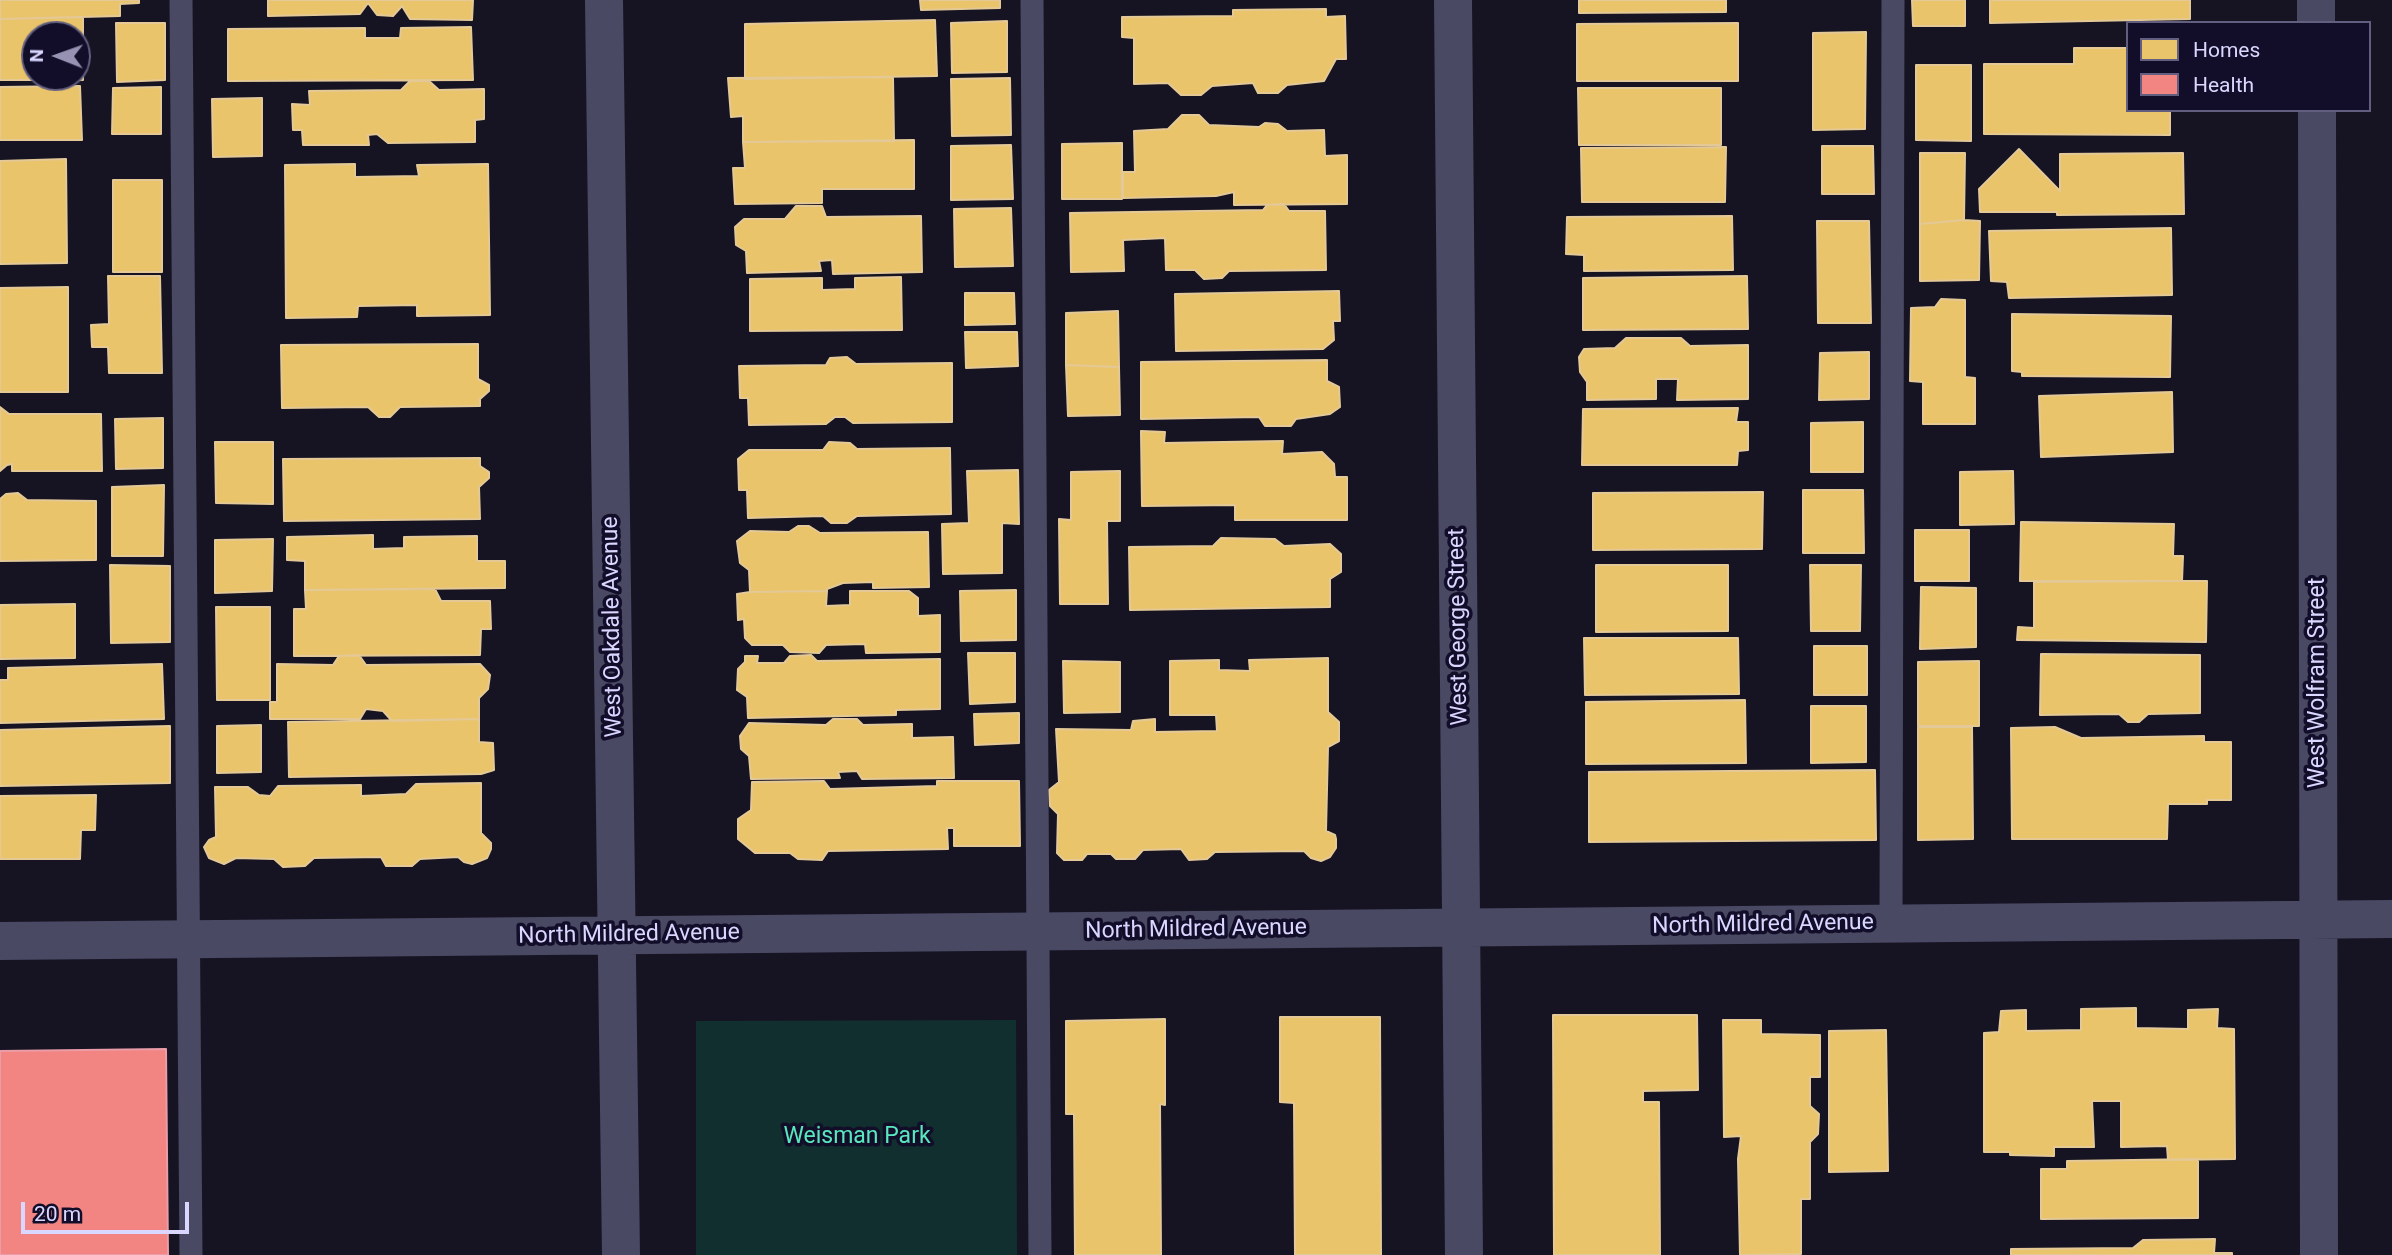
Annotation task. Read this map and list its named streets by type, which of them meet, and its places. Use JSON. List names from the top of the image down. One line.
{"streets":{"street":["West Oakdale Avenue","West George Street","West Wolfram Street","North Mildred Avenue"]},"crossings":[["West Oakdale Avenue","North Mildred Avenue"],["West George Street","North Mildred Avenue"],["West Wolfram Street","North Mildred Avenue"]],"parks":["Weisman Park"],"legend":["Homes","Health"],"scale_bar":"20 m","north":"left"}
